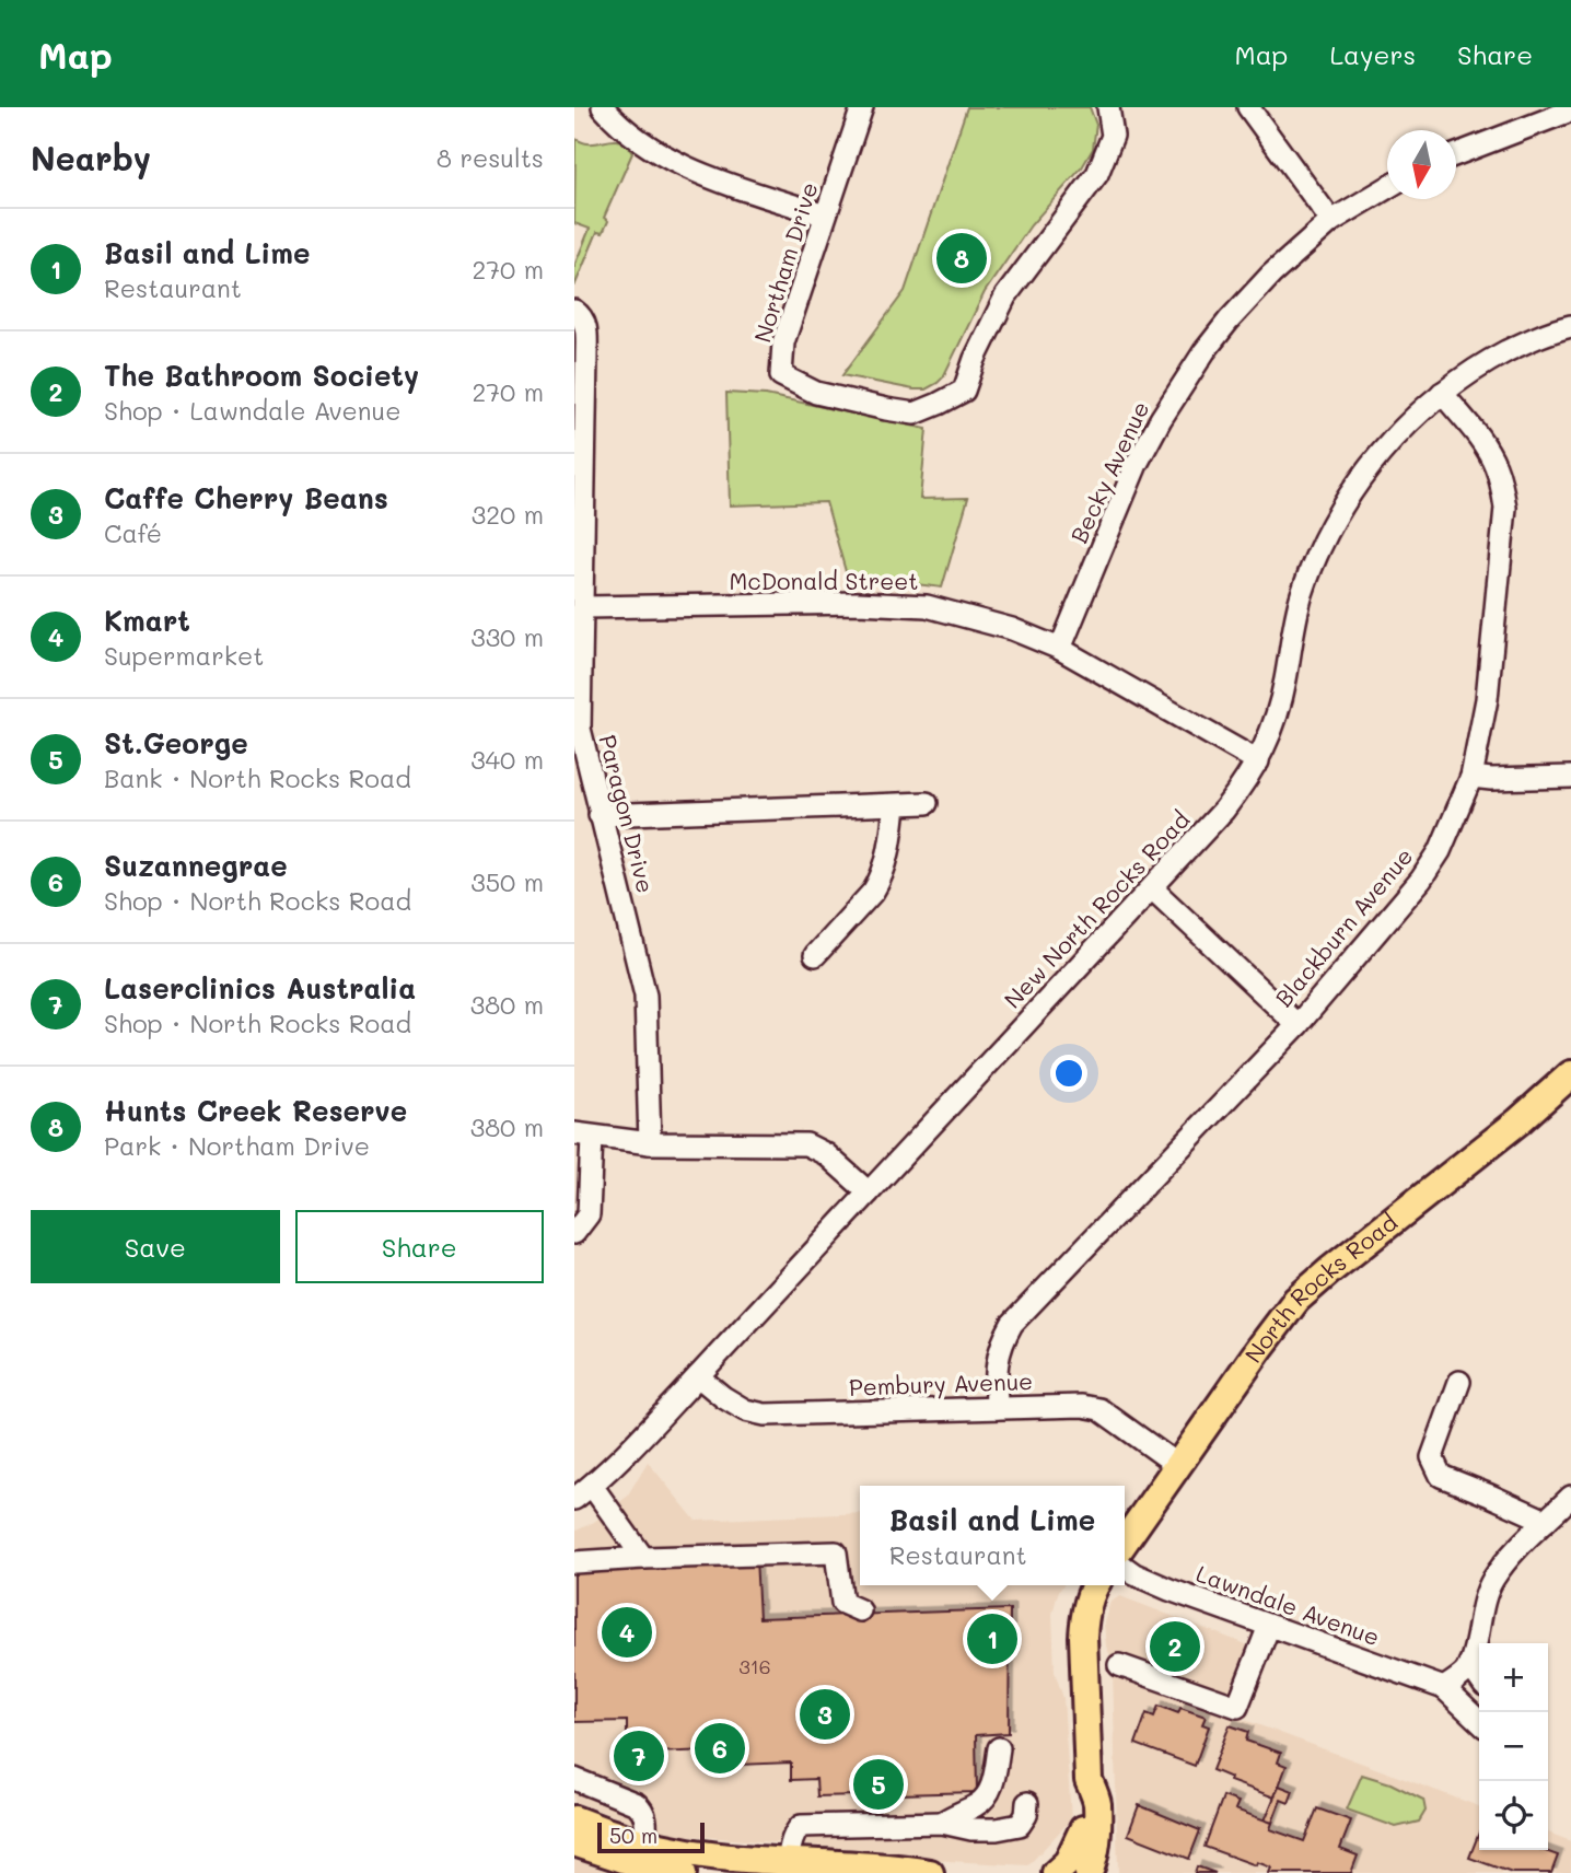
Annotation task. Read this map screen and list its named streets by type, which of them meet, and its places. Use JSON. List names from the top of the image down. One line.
{"streets":{"main road":["North Rocks Road"],"street":["Northam Drive","Becky Avenue","McDonald Street","Paragon Drive","New North Rocks Road","Blackburn Avenue","Pembury Avenue","Lawndale Avenue"]},"crossings":[["Becky Avenue","McDonald Street"],["McDonald Street","Paragon Drive"],["McDonald Street","New North Rocks Road"],["New North Rocks Road","Blackburn Avenue"],["New North Rocks Road","Pembury Avenue"],["Blackburn Avenue","Pembury Avenue"],["North Rocks Road","Pembury Avenue"]],"house_numbers":["316"],"scale_bar":"50 m","north":"bottom","page":{"header":"Map","nav":["Map","Layers","Share"],"heading":["Nearby","8 results"],"list":[{"mark":"1","name":"Basil and Lime","note":"Restaurant","value":"270 m"},{"mark":"2","name":"The Bathroom Society","note":"Shop · Lawndale Avenue","value":"270 m"},{"mark":"3","name":"Caffe Cherry Beans","note":"Café","value":"320 m"},{"mark":"4","name":"Kmart","note":"Supermarket","value":"330 m"},{"mark":"5","name":"St.George","note":"Bank · North Rocks Road","value":"340 m"},{"mark":"6","name":"Suzannegrae","note":"Shop · North Rocks Road","value":"350 m"},{"mark":"7","name":"Laserclinics Australia","note":"Shop · North Rocks Road","value":"380 m"},{"mark":"8","name":"Hunts Creek Reserve","note":"Park · Northam Drive","value":"380 m"}],"pins":["8","4","1","2","3","6","7","5"],"buttons":["Save","Share"],"popup":["Basil and Lime","Restaurant"],"map_buttons":["+","−"],"scale":"50 m"}}
